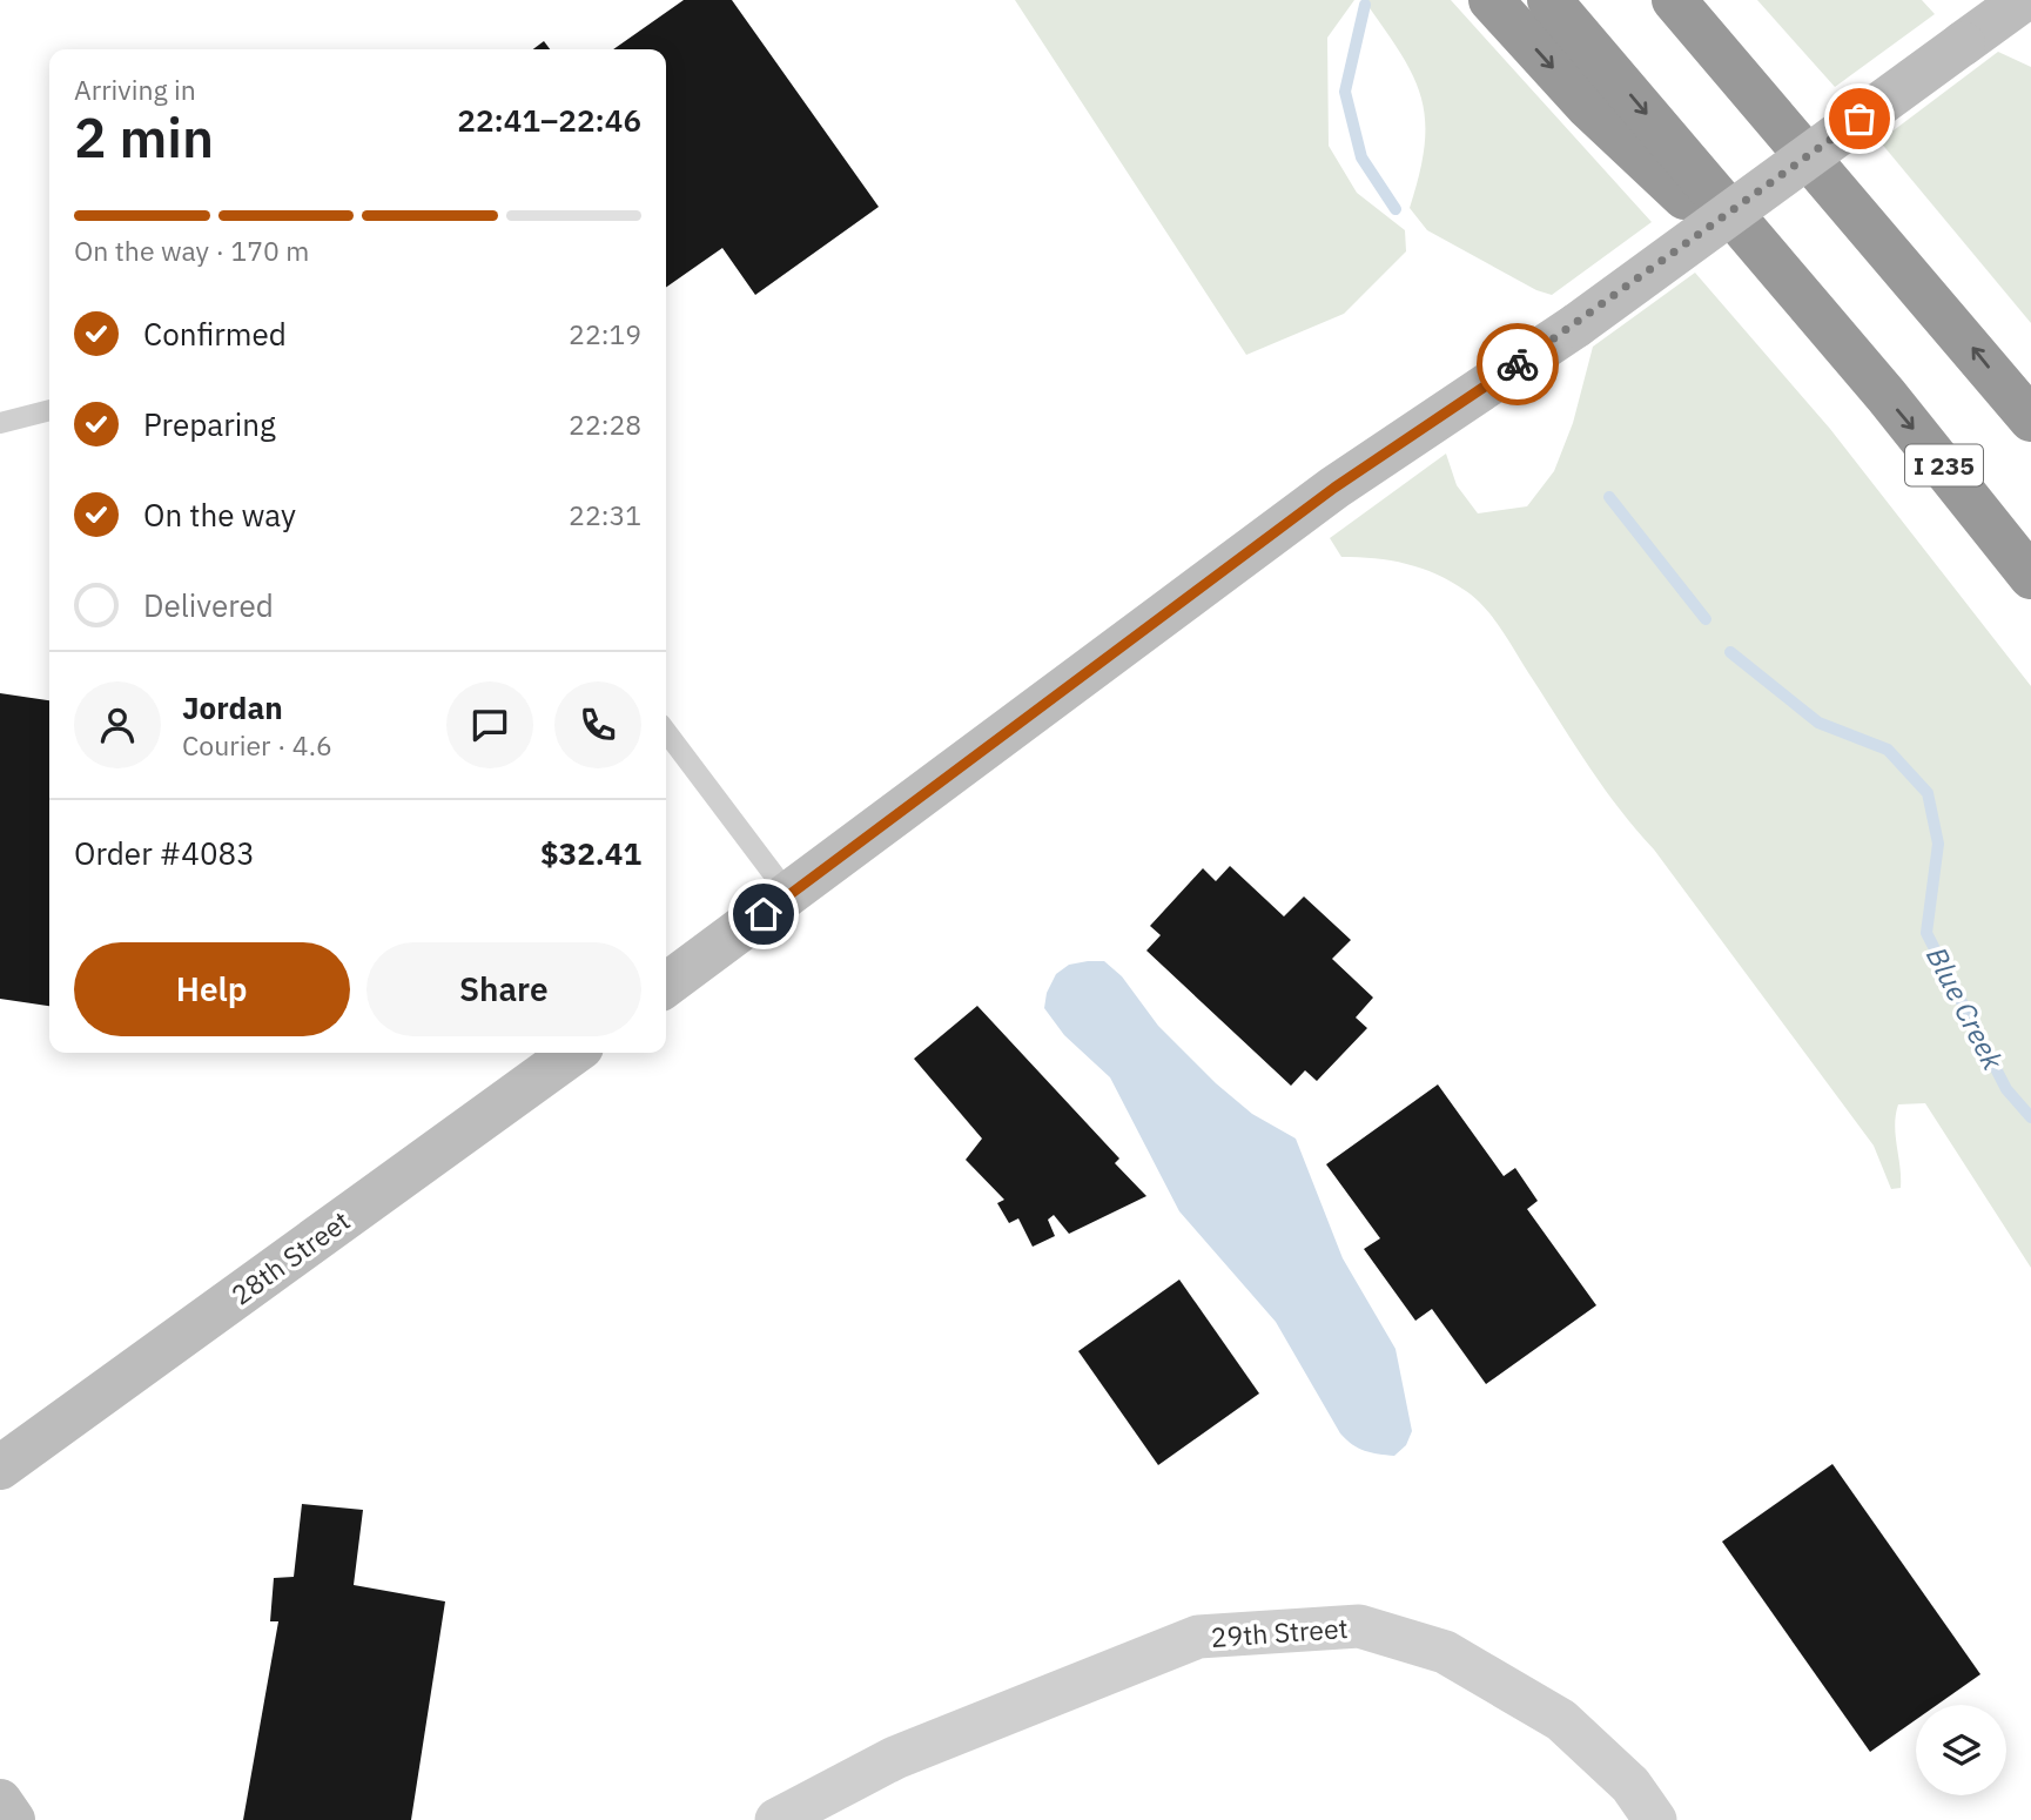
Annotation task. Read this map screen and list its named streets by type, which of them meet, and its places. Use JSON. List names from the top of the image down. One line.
{"streets":{"highway":["I 235"],"street":["28th Street","29th Street"]},"water":["Blue Creek"],"page":{"heading":["2 min","Arriving in","22:41–22:46"],"panel":["Jordan","Courier · 4.6","Order #4083","$32.41"],"bar":"On the way · 170 m","list":[["Confirmed","22:19"],["Preparing","22:28"],["On the way","22:31"],"Delivered"],"buttons":["Help","Share"]}}
